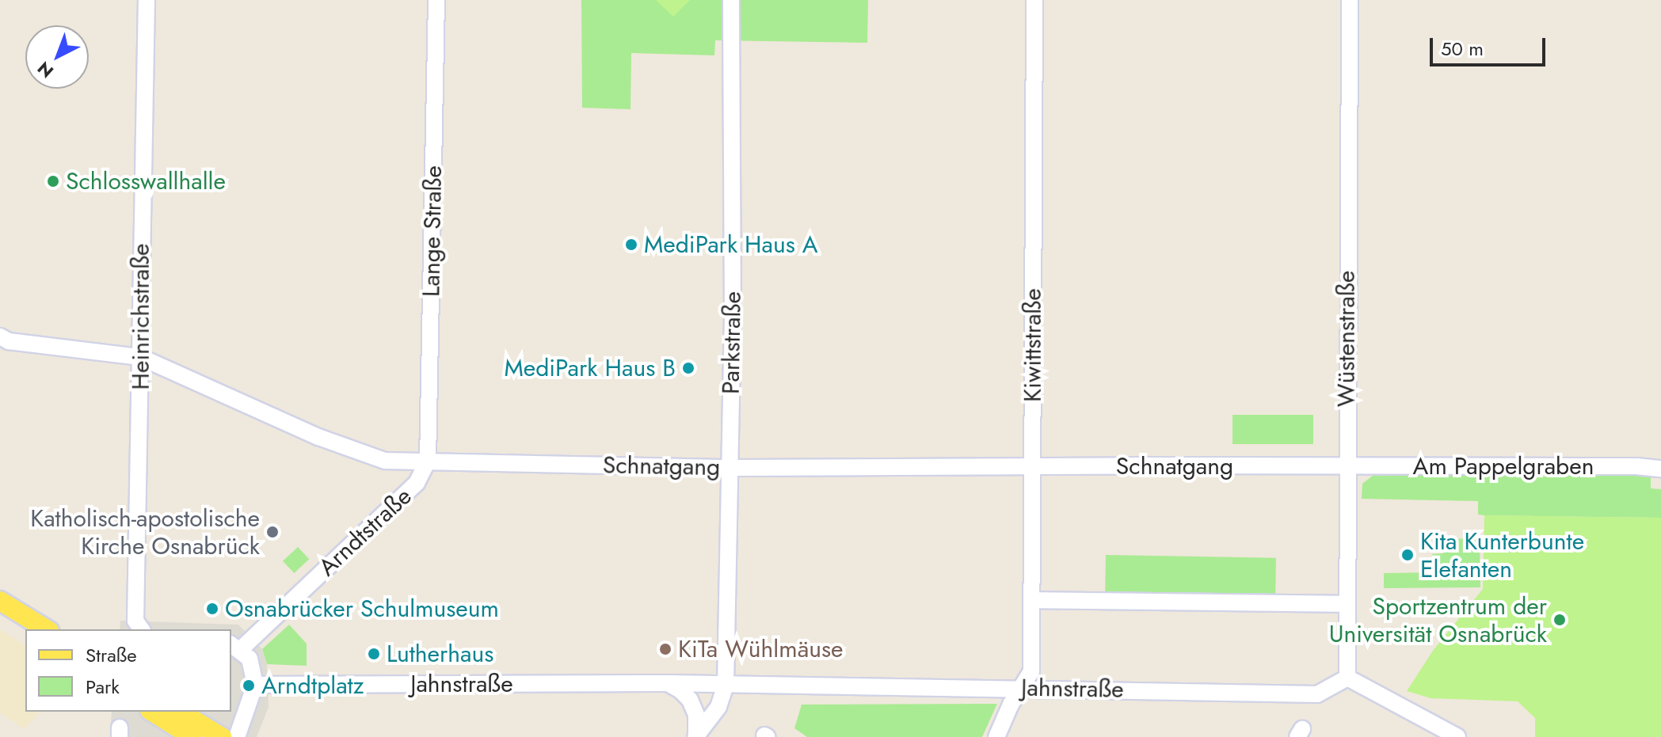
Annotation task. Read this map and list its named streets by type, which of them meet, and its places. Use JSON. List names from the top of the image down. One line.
{"streets":{"street":["Lange Straße","Heinrichstraße","Wüstenstraße","Parkstraße","Kiwittstraße","Schnatgang","Am Pappelgraben","Arndtstraße","Jahnstraße"]},"crossings":[["Lange Straße","Schnatgang"],["Lange Straße","Arndtstraße"],["Heinrichstraße","Schnatgang"],["Wüstenstraße","Schnatgang"],["Wüstenstraße","Am Pappelgraben"],["Wüstenstraße","Jahnstraße"],["Parkstraße","Schnatgang"],["Parkstraße","Jahnstraße"],["Kiwittstraße","Schnatgang"],["Kiwittstraße","Jahnstraße"],["Schnatgang","Am Pappelgraben"],["Schnatgang","Arndtstraße"]],"places":["Schlosswallhalle","MediPark Haus A","MediPark Haus B","Katholisch-apostolische Kirche Osnabrück","Kita Kunterbunte Elefanten","Osnabrücker Schulmuseum","Sportzentrum der Universität Osnabrück","KiTa Wühlmäuse","Lutherhaus","Arndtplatz"],"legend":["Straße","Park"],"scale_bar":"50 m","north":"bottom left"}
